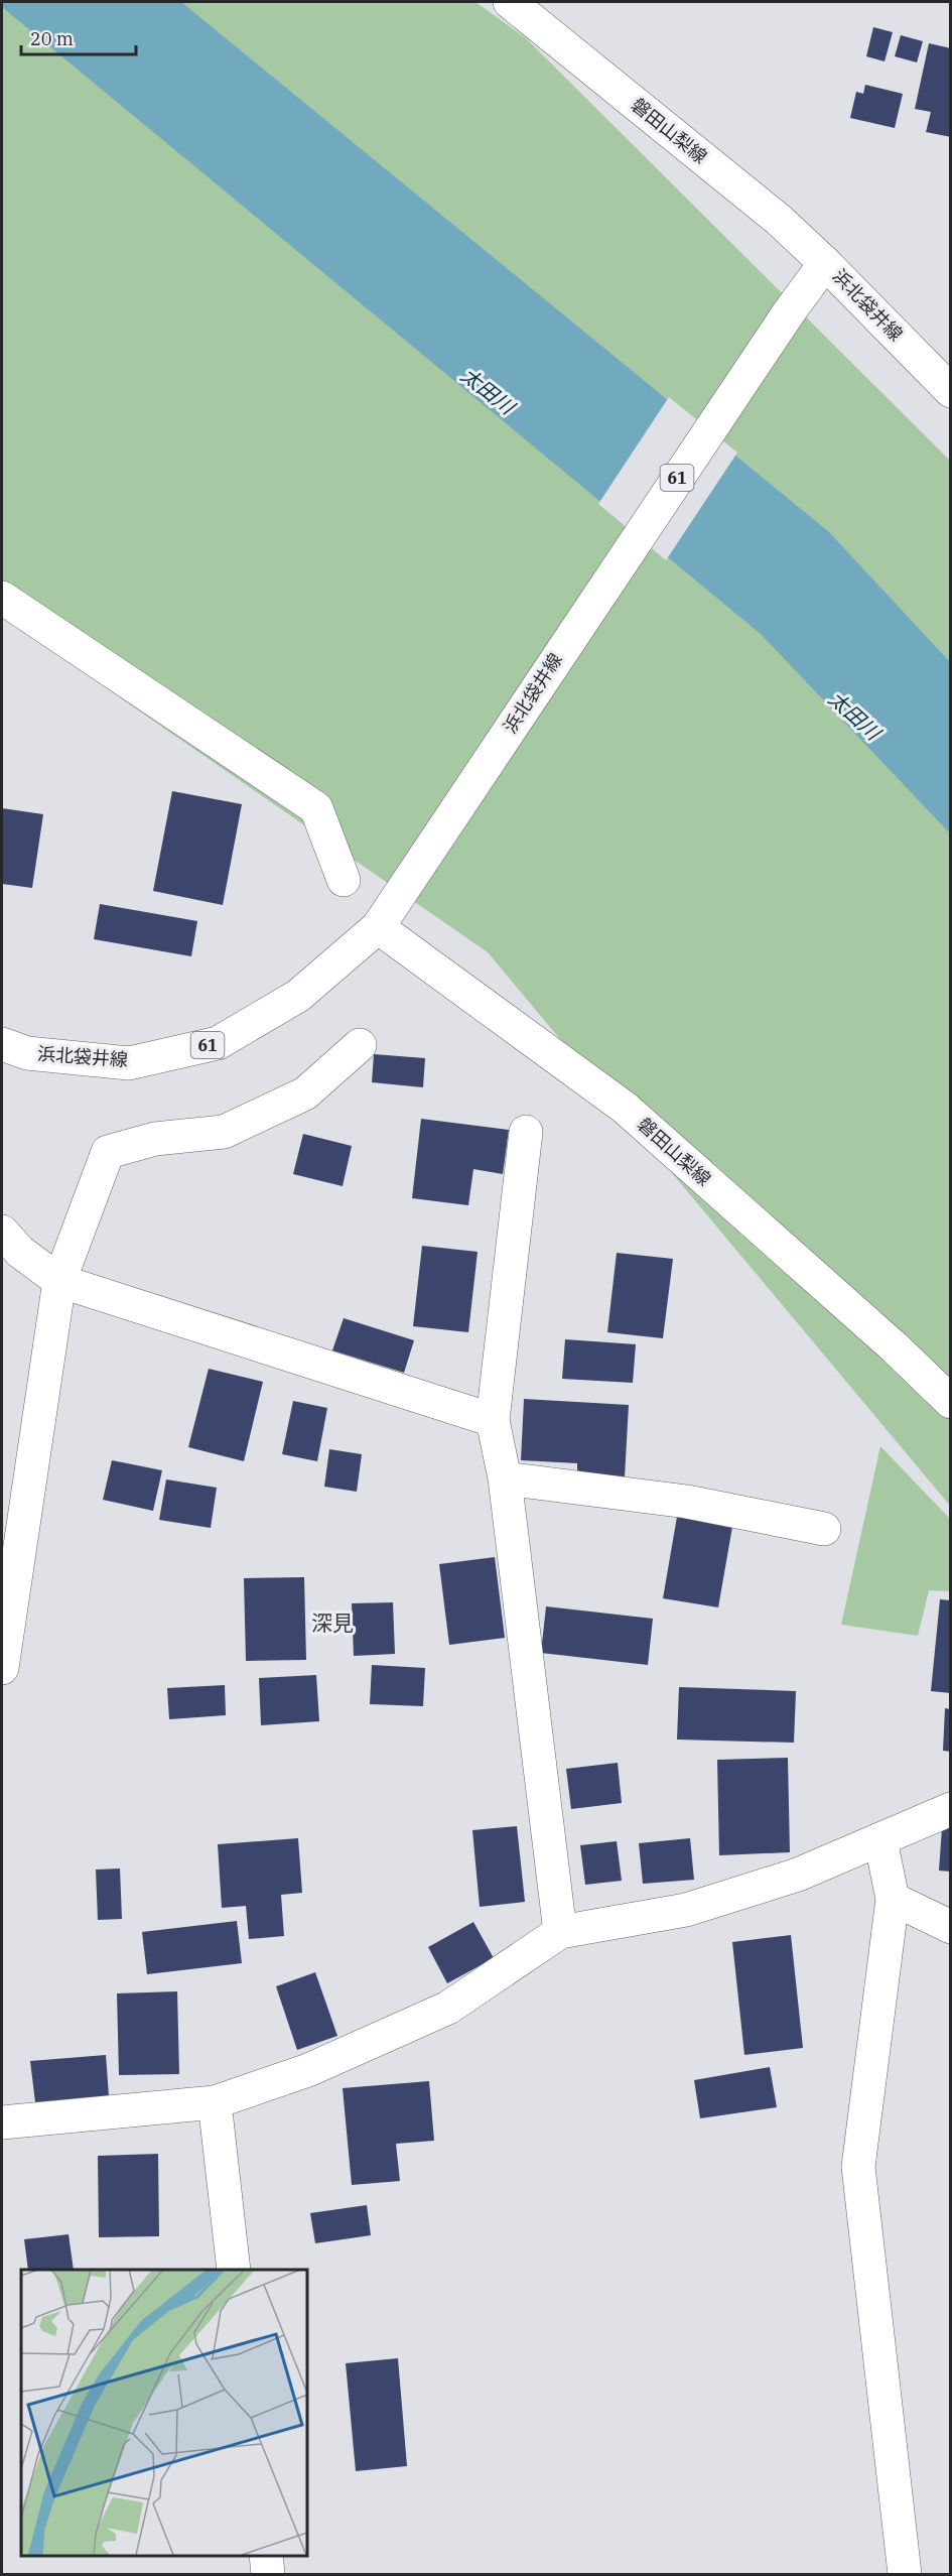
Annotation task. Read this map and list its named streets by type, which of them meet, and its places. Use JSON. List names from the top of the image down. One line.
{"streets":{"street":["磐田山梨線","浜北袋井線","61"]},"crossings":[["磐田山梨線","浜北袋井線"]],"districts":["深見"],"water":["太田川"],"scale_bar":"20 m"}
